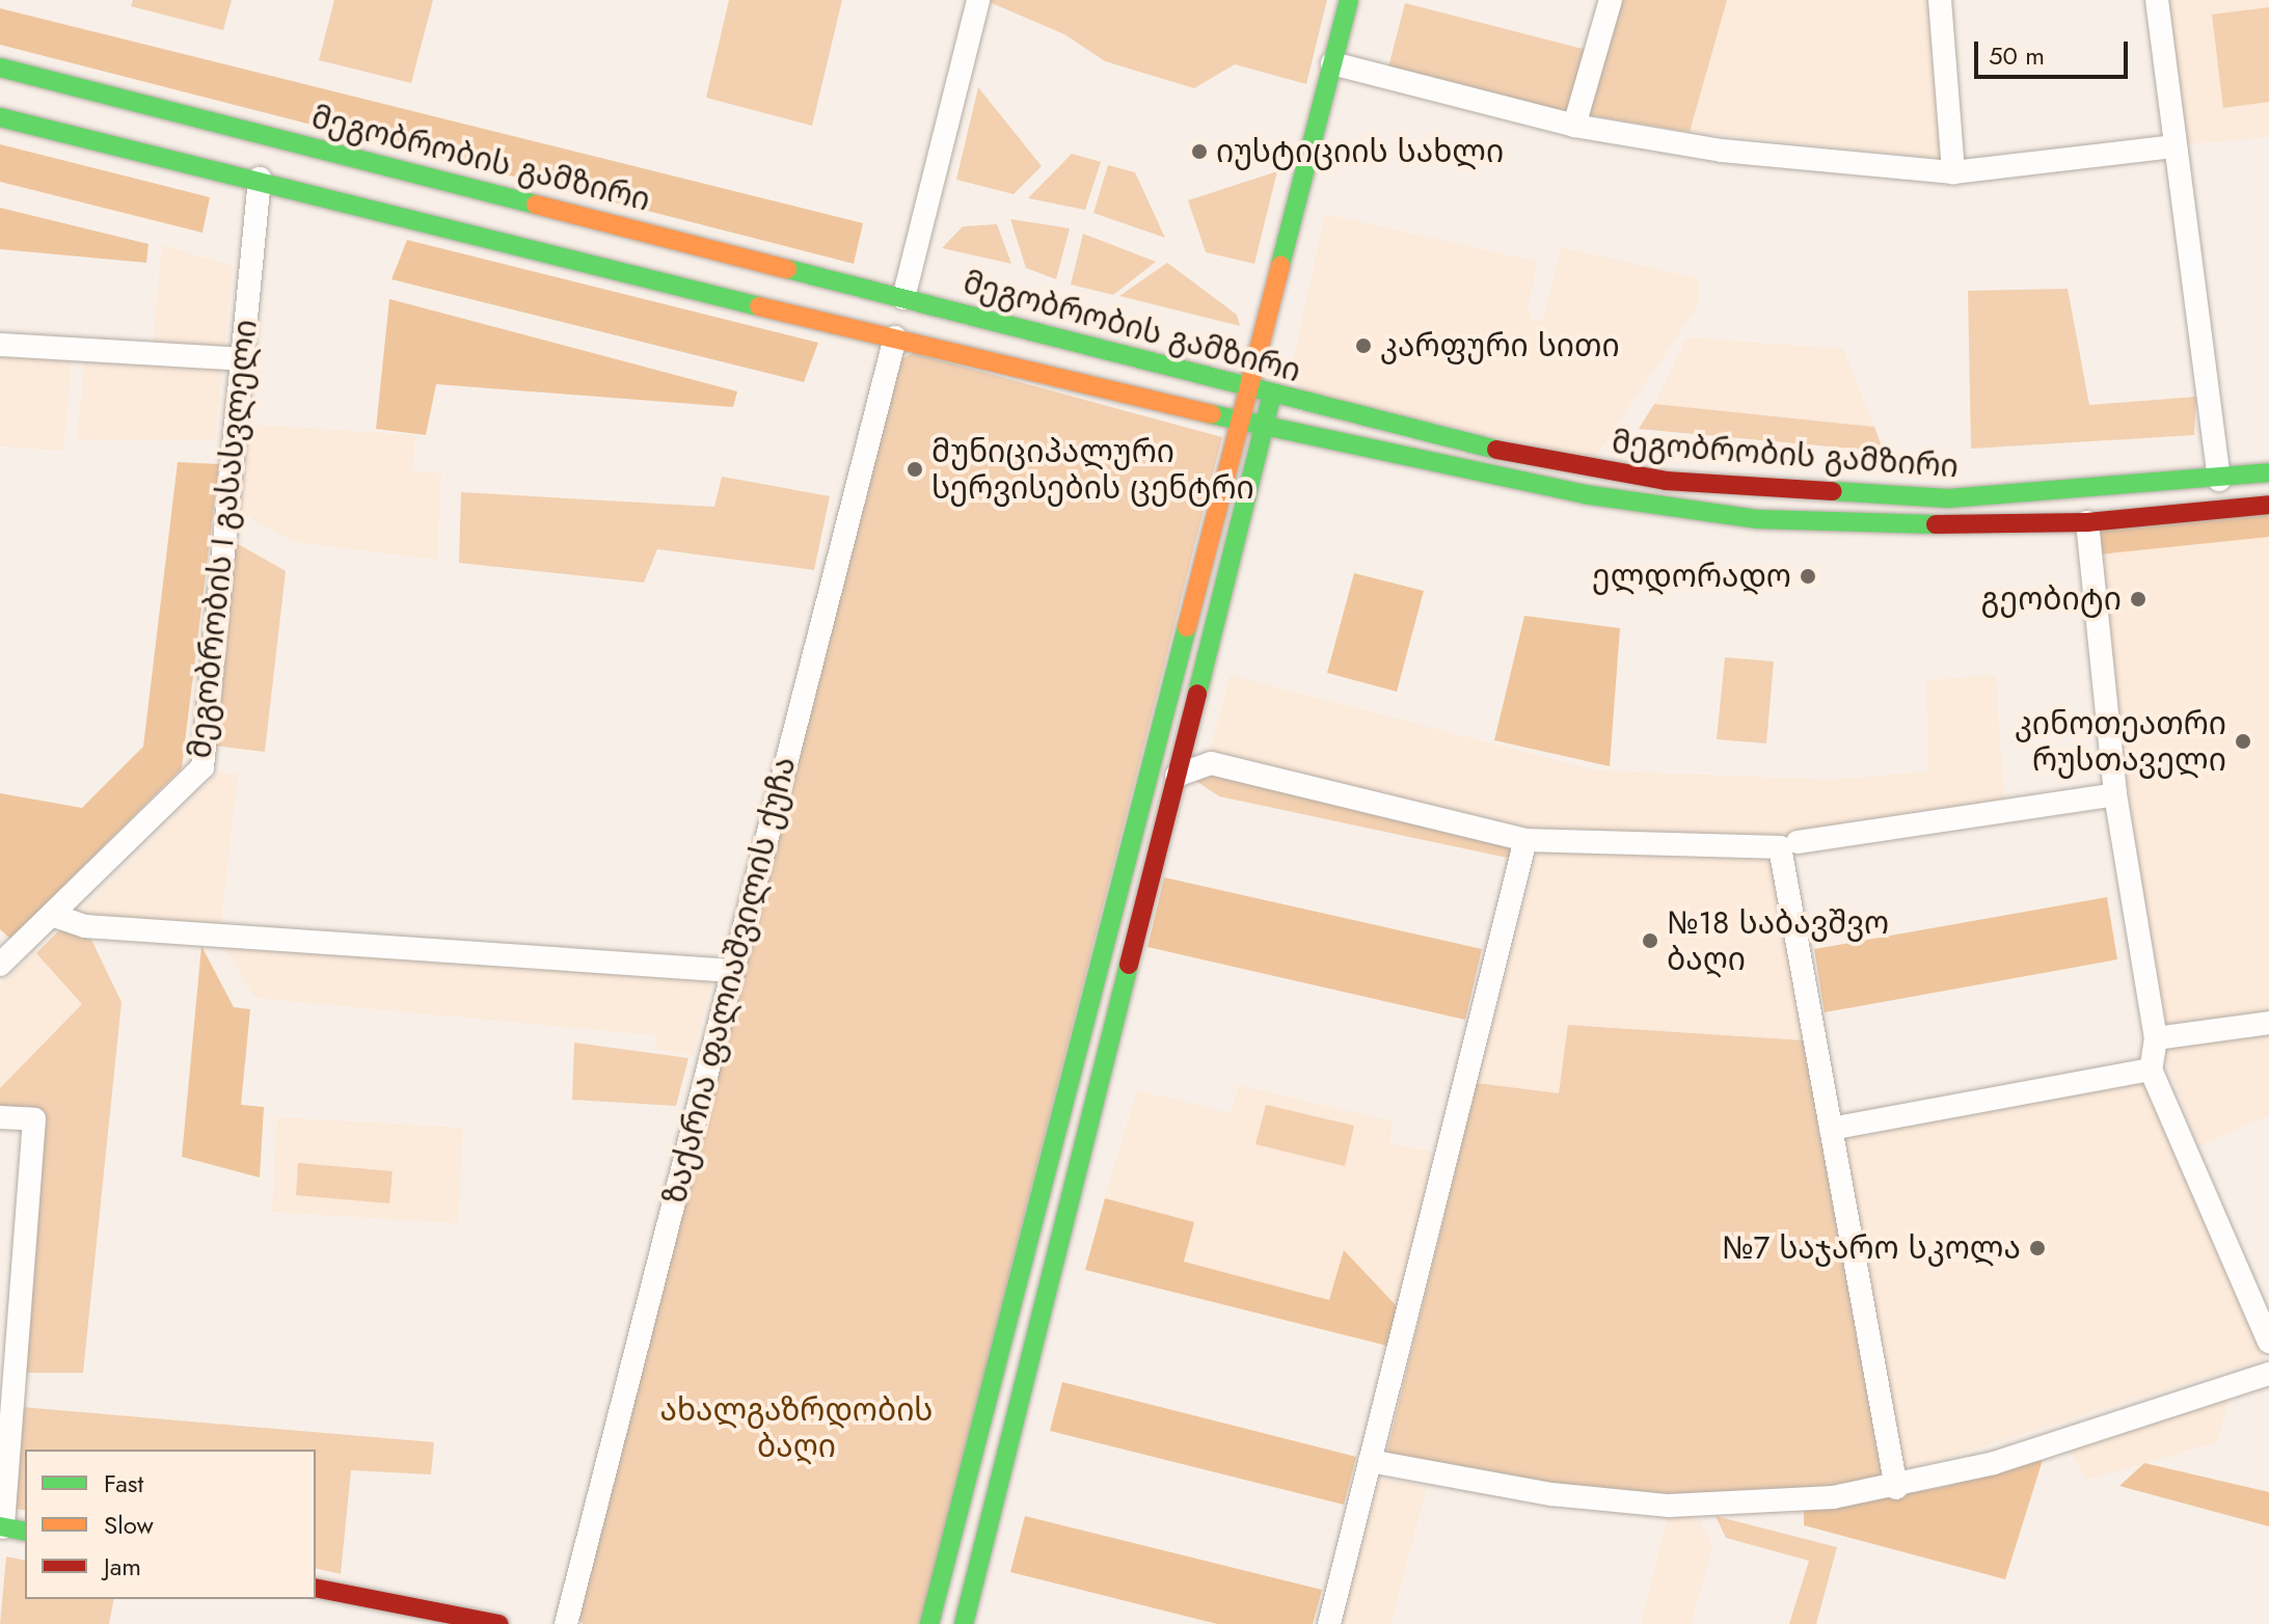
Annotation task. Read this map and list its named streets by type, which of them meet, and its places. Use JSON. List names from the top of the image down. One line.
{"streets":{"main road":["მეგობრობის გამზირი"],"street":["მეგობრობის I გასასვლელი","ზაქარია ფალიაშვილის ქუჩა"]},"crossings":[["მეგობრობის გამზირი","მეგობრობის I გასასვლელი"],["მეგობრობის გამზირი","ზაქარია ფალიაშვილის ქუჩა"]],"parks":["ახალგაზრდობის ბაღი"],"places":["იუსტიციის სახლი","კარფური სითი","მუნიციპალური სერვისების ცენტრი","ელდორადო","გეობიტი","კინოთეათრი რუსთაველი","№18 საბავშვო ბაღი","№7 საჯარო სკოლა"],"legend":["Fast","Slow","Jam"],"scale_bar":"50 m"}
